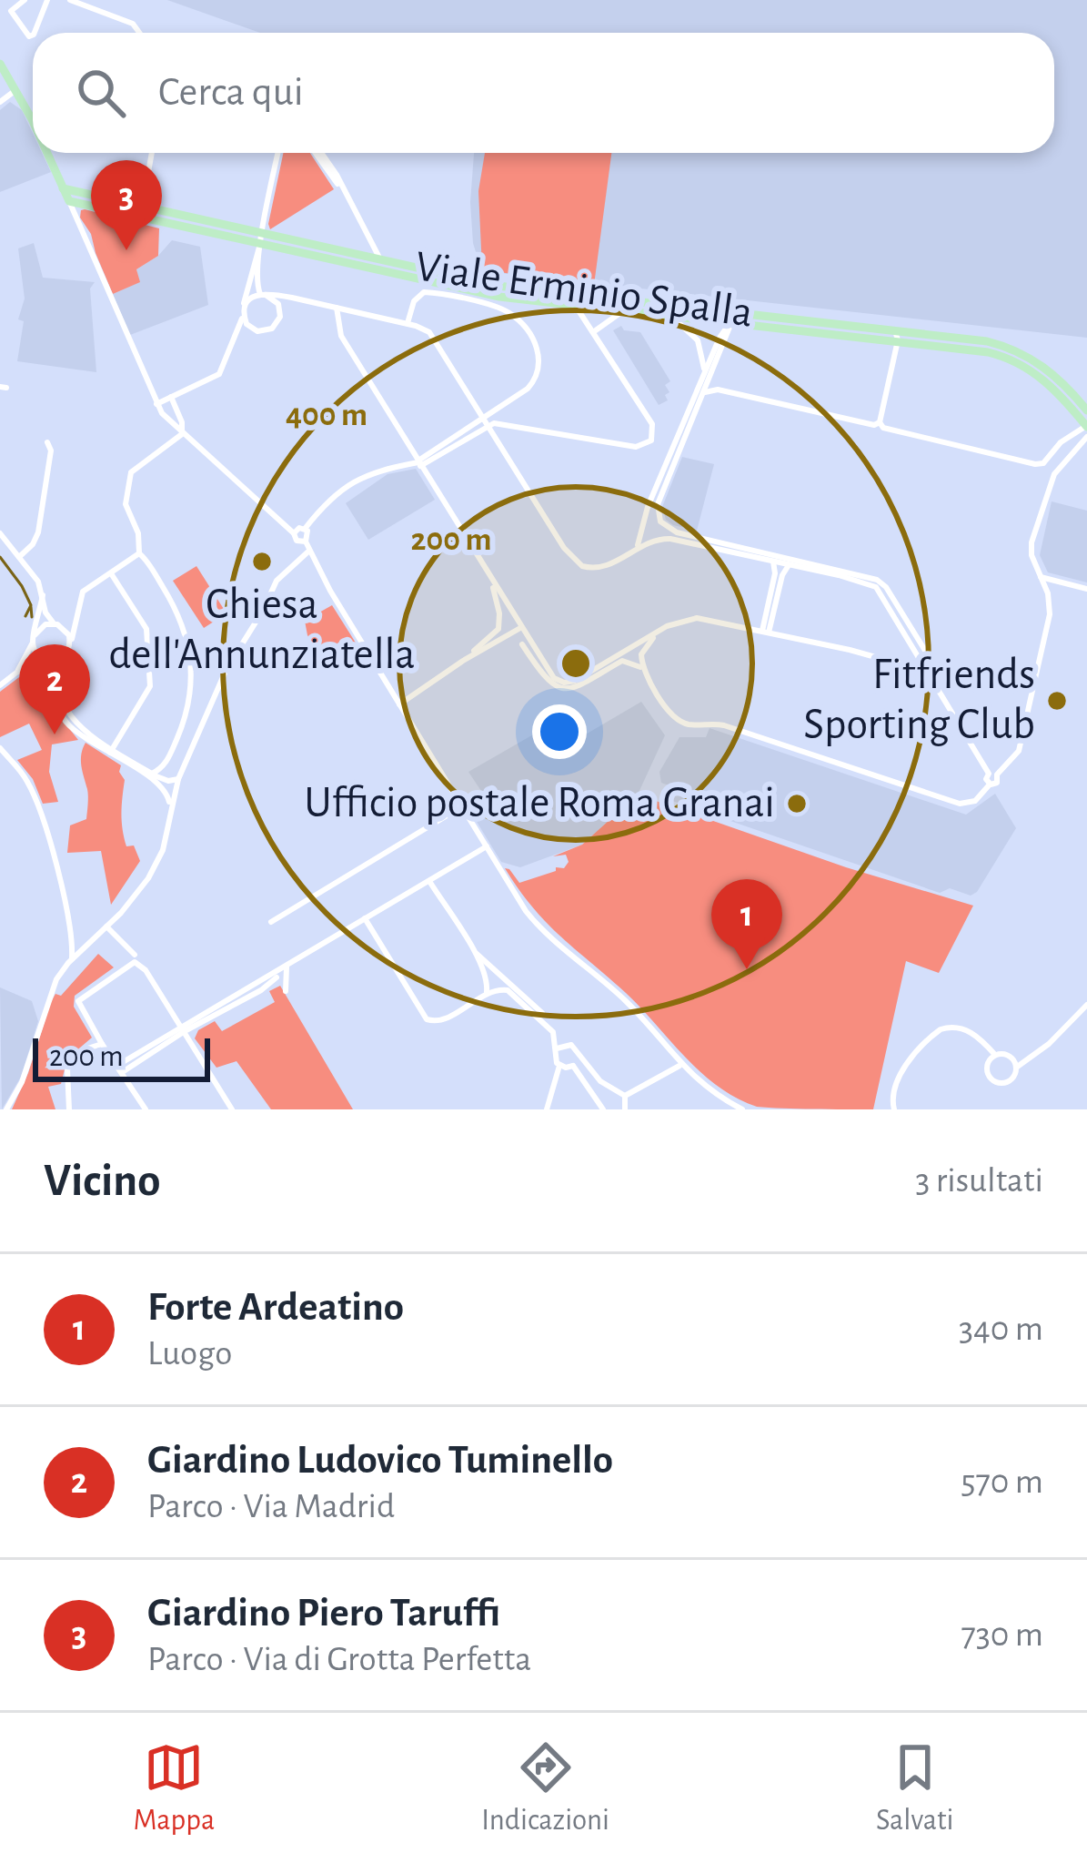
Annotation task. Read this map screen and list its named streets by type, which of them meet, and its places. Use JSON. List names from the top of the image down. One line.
{"streets":{"main road":["Viale Erminio Spalla"]},"places":["Chiesa dell'Annunziatella","Fitfriends Sporting Club","Ufficio postale Roma Granai"],"scale_bar":"200 m","page":{"search":"Cerca qui","pins":["3","2","1"],"scale":"200 m","heading":["Vicino","3 risultati"],"list":[{"mark":"1","name":"Forte Ardeatino","note":"Luogo","value":"340 m"},{"mark":"2","name":"Giardino Ludovico Tuminello","note":"Parco · Via Madrid","value":"570 m"},{"mark":"3","name":"Giardino Piero Taruffi","note":"Parco · Via di Grotta Perfetta","value":"730 m"}],"nav":["Mappa","Indicazioni","Salvati"]},"rings":["400 m","200 m"]}
